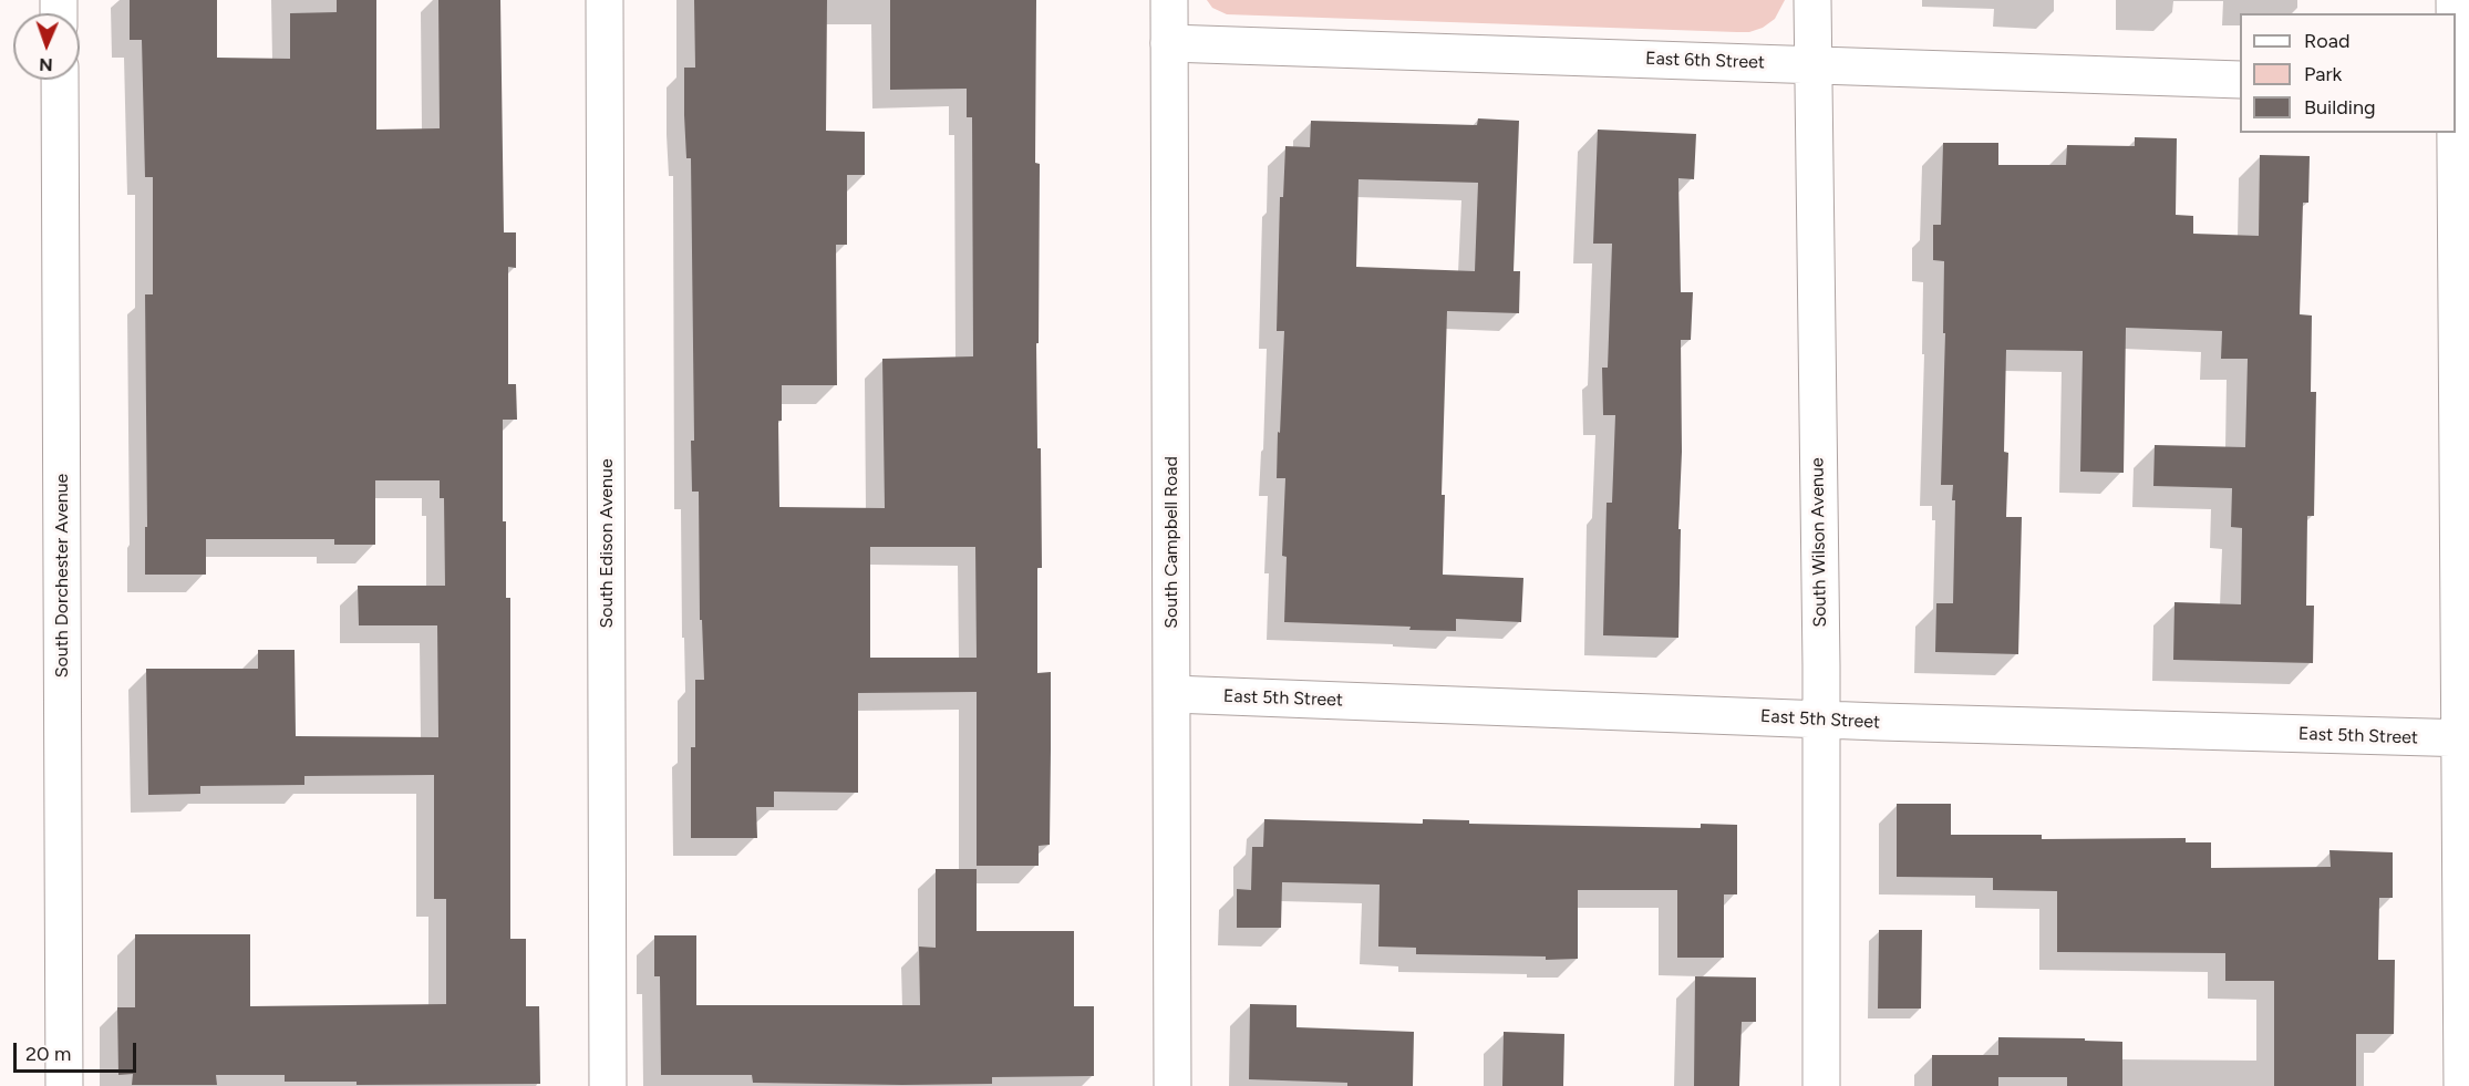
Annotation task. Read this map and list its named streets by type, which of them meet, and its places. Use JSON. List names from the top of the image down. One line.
{"streets":{"street":["East 6th Street","South Campbell Road","South Wilson Avenue","South Edison Avenue","South Dorchester Avenue","East 5th Street"]},"crossings":[["East 6th Street","South Campbell Road"],["East 6th Street","South Wilson Avenue"],["South Campbell Road","East 5th Street"],["South Wilson Avenue","East 5th Street"]],"legend":["Road","Park","Building"],"scale_bar":"20 m","north":"bottom"}
